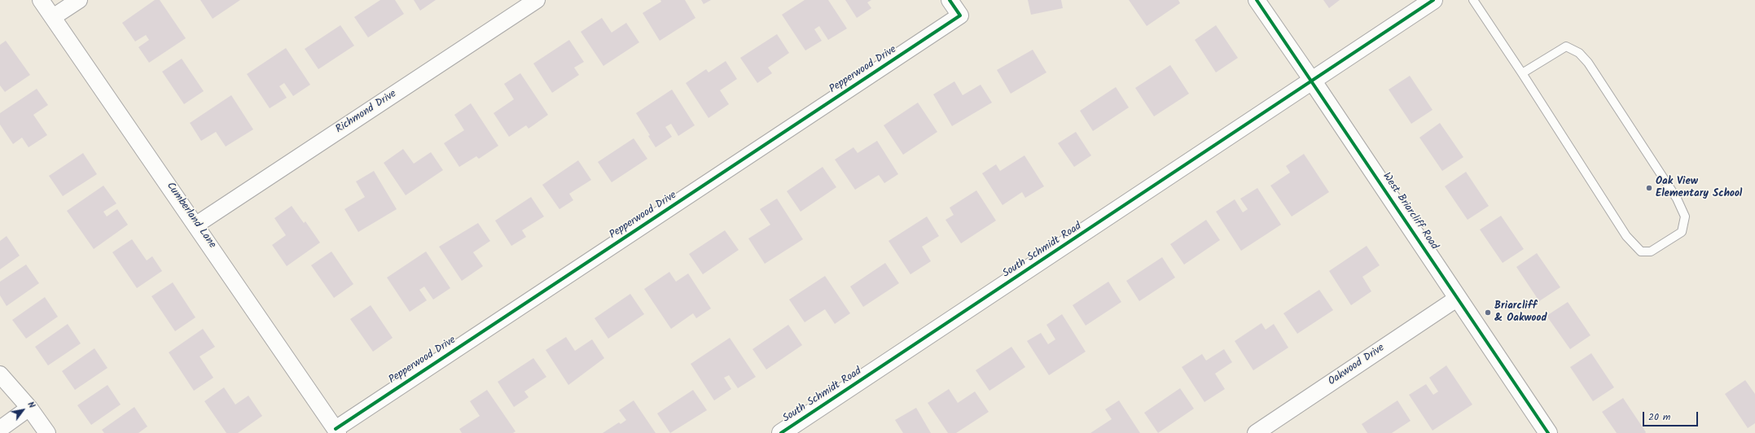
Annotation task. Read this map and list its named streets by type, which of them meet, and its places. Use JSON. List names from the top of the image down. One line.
{"streets":{"street":["Pepperwood Drive","Richmond Drive","West Briarcliff Road","Cumberland Lane","South Schmidt Road","Oakwood Drive"]},"crossings":[["Pepperwood Drive","Cumberland Lane"],["Richmond Drive","Cumberland Lane"],["West Briarcliff Road","South Schmidt Road"],["West Briarcliff Road","Oakwood Drive"]],"places":["Oak View Elementary School","Briarcliff & Oakwood"],"scale_bar":"20 m","north":"top right"}
